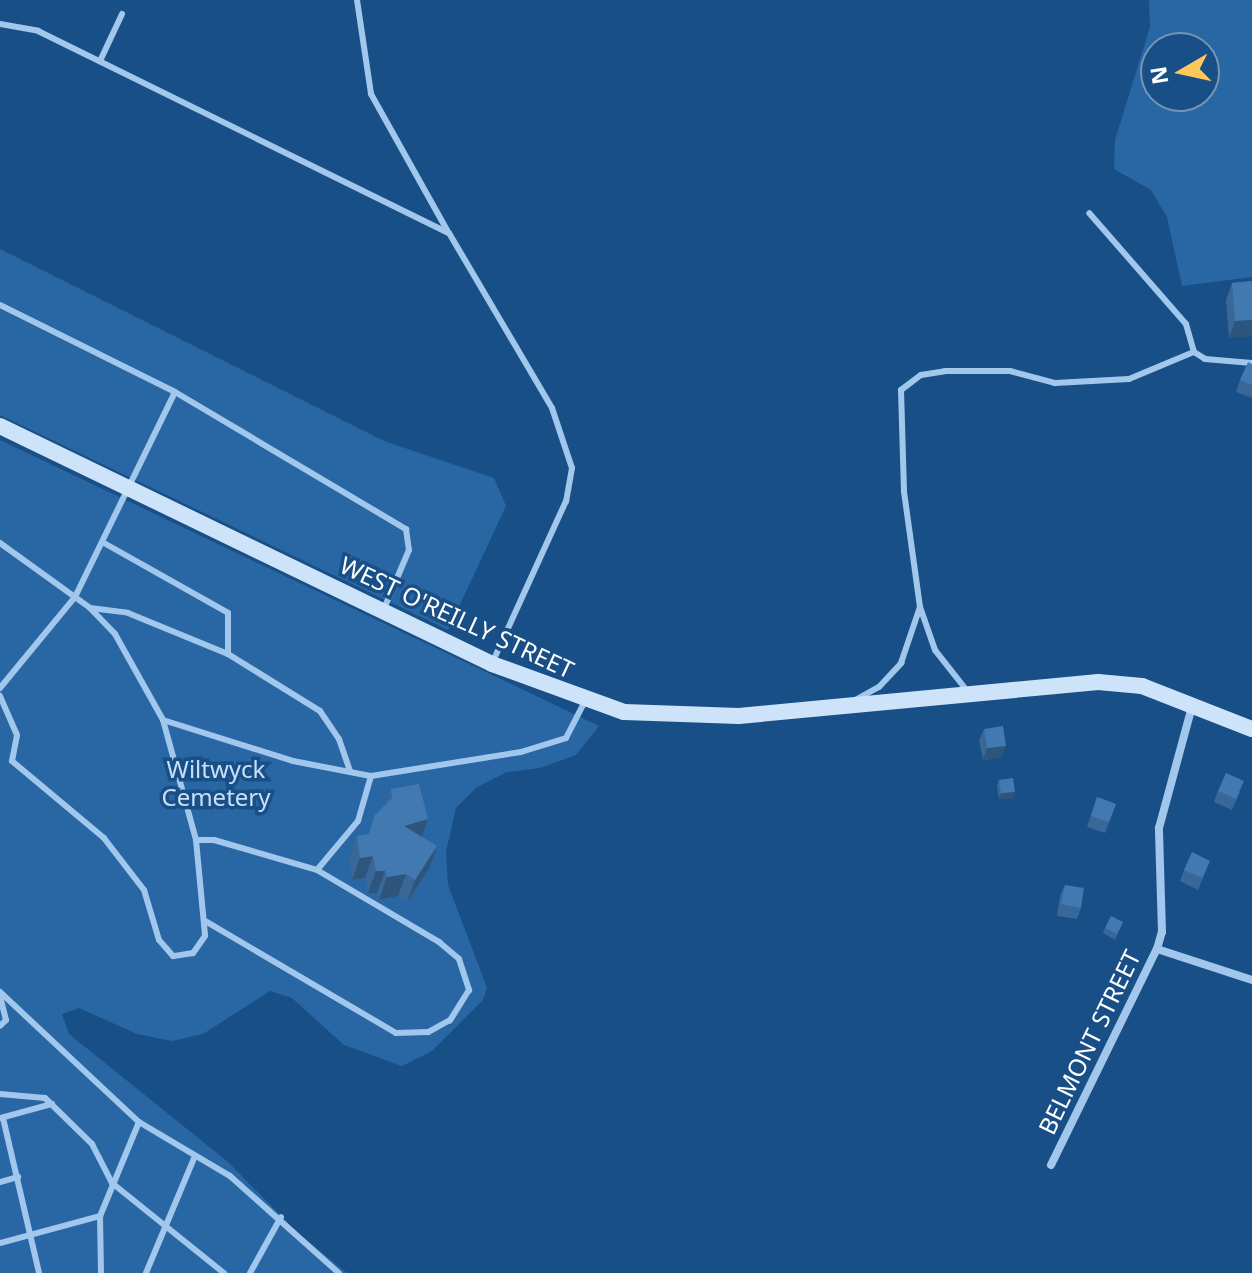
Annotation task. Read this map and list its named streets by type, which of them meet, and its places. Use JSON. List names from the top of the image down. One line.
{"streets":{"street":["WEST O'REILLY STREET","BELMONT STREET"]},"crossings":[["WEST O'REILLY STREET","BELMONT STREET"]],"parks":["Wiltwyck Cemetery"],"north":"left"}
